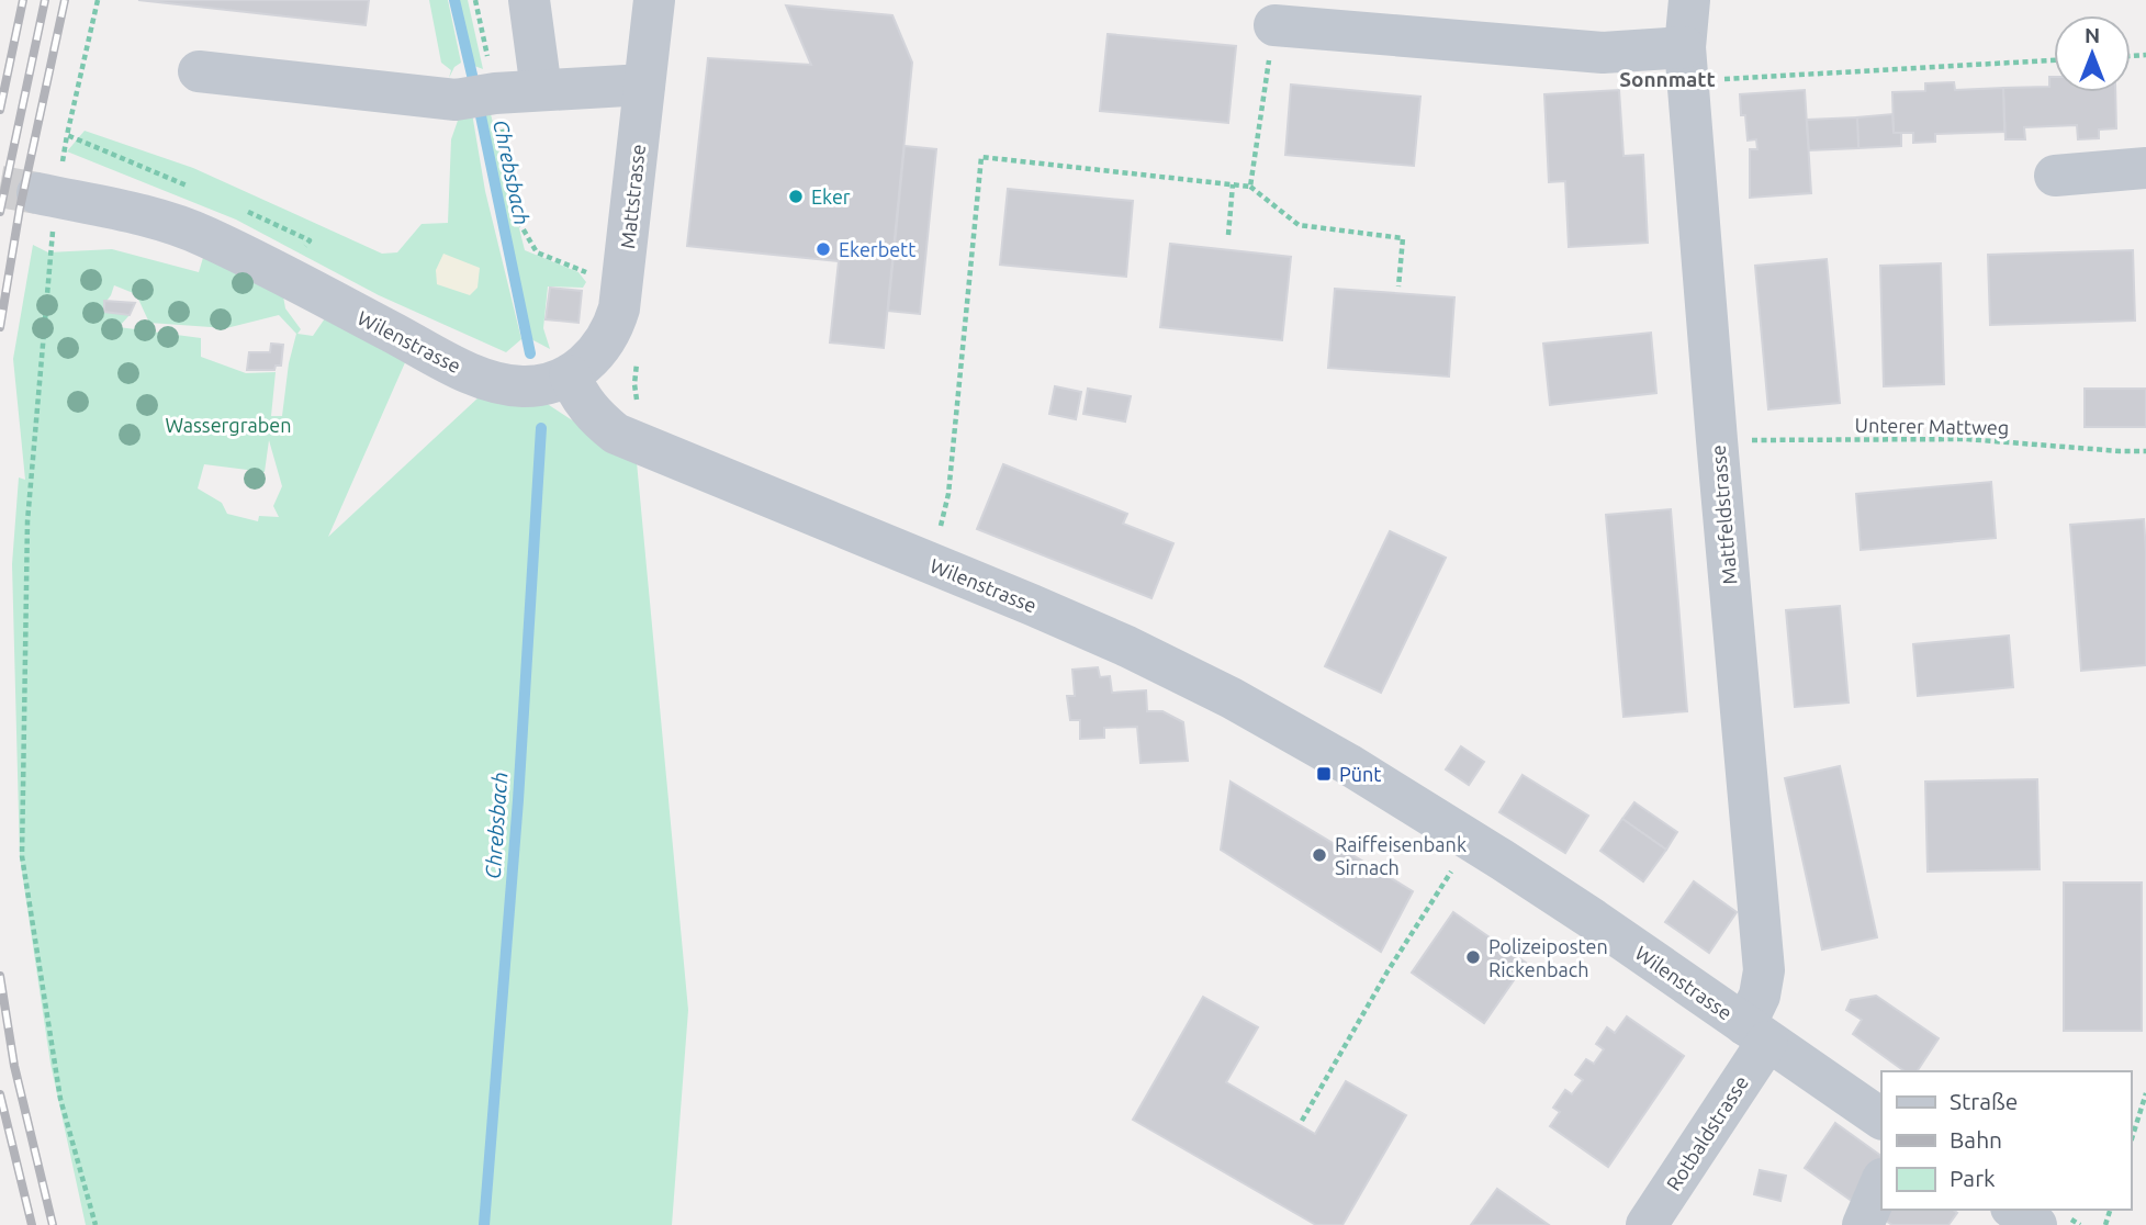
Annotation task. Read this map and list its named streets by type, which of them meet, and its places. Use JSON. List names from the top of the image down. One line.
{"streets":{"street":["Mattstrasse","Wilenstrasse","Mattfeldstrasse","Rotbaldstrasse"],"path":["Unterer Mattweg"]},"crossings":[["Mattstrasse","Wilenstrasse"],["Wilenstrasse","Mattfeldstrasse"],["Wilenstrasse","Rotbaldstrasse"],["Unterer Mattweg","Mattfeldstrasse"],["Mattfeldstrasse","Rotbaldstrasse"]],"districts":["Sonnmatt"],"water":["Chrebsbach"],"parks":["Wassergraben"],"places":{"other":["Eker","Ekerbett","Raiffeisenbank Sirnach","Polizeiposten Rickenbach"],"transit":["Pünt"]},"legend":["Straße","Bahn","Park"],"north":"top"}
